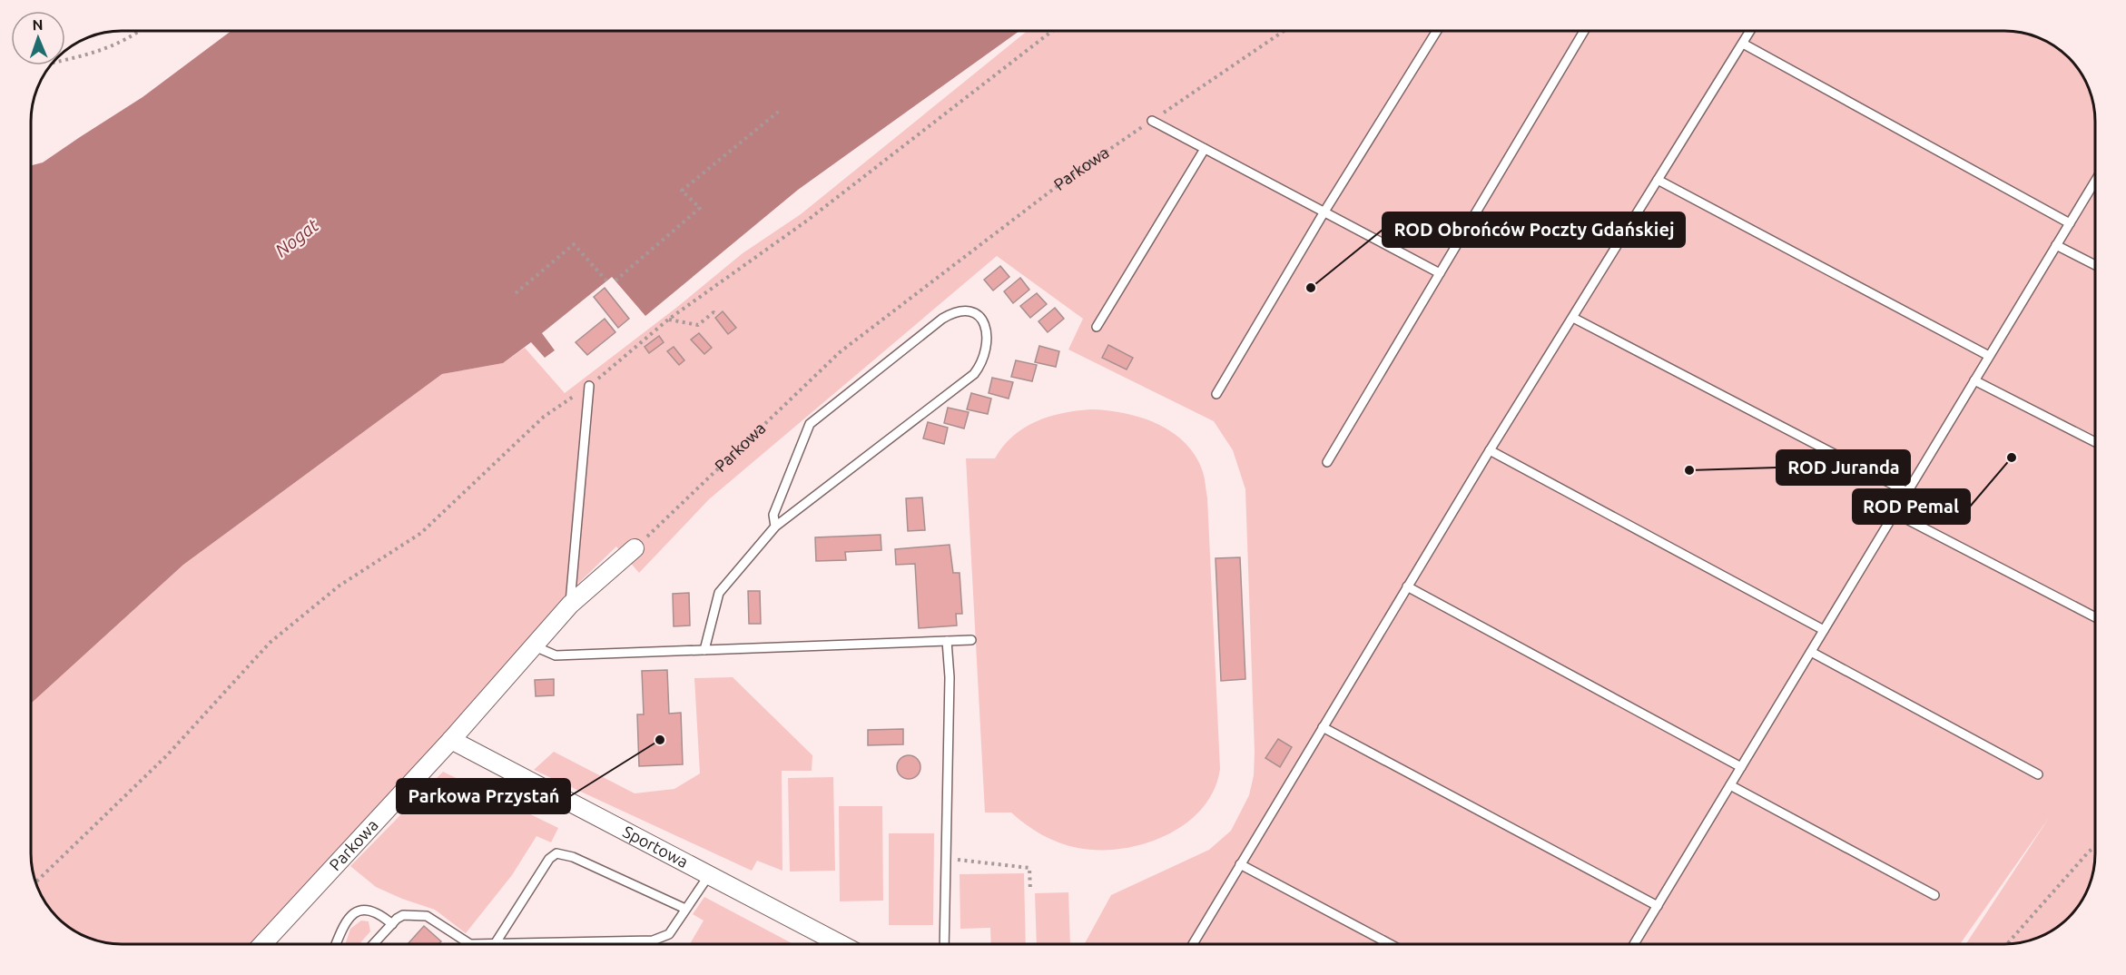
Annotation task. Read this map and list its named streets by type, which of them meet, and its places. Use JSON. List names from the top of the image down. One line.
{"streets":{"street":["Parkowa","Sportowa"]},"crossings":[["Parkowa","Sportowa"]],"water":["Nogat"],"places":["ROD Obrońców Poczty Gdańskiej","ROD Pemal","ROD Juranda","Parkowa Przystań"],"north":"top"}
